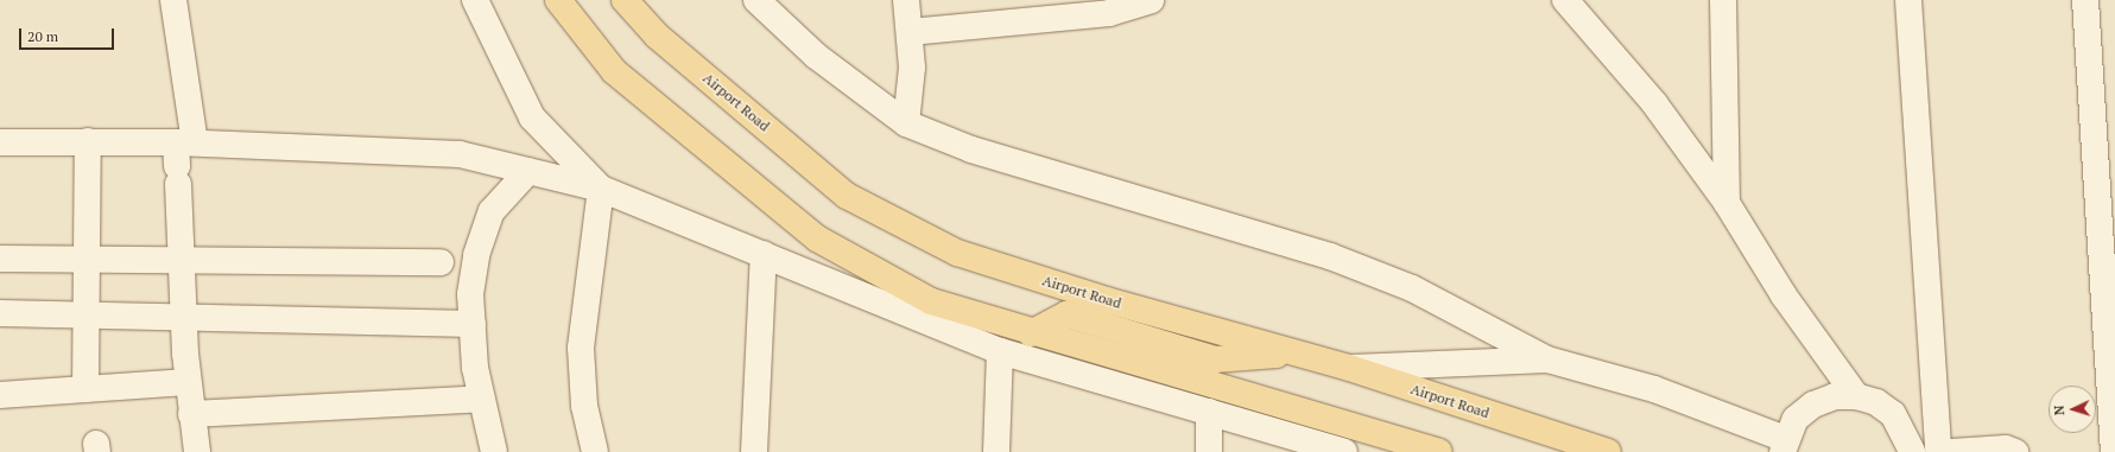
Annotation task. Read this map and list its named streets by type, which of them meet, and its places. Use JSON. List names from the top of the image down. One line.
{"streets":{"main road":["Airport Road"]},"scale_bar":"20 m","north":"left"}
